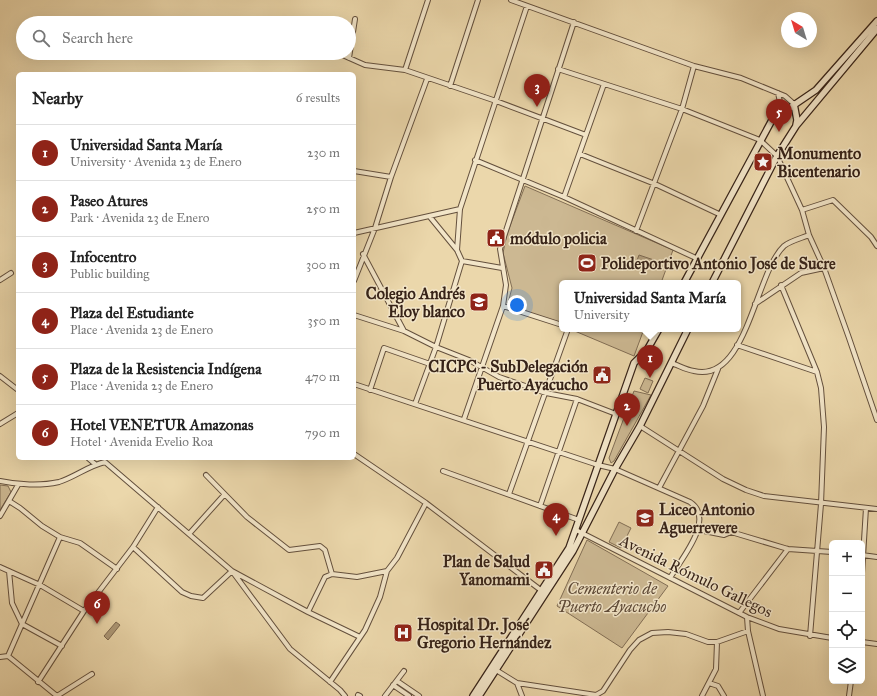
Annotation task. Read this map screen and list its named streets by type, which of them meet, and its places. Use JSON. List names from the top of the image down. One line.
{"streets":{"street":["Avenida Rómulo Gallegos"]},"parks":["Cementerio de Puerto Ayacucho"],"places":{"place":["Monumento Bicentenario"],"public building":["módulo policia","CICPC - SubDelegación Puerto Ayacucho","Plan de Salud Yanomami"],"sports":["Polideportivo Antonio José de Sucre"],"school or university":["Colegio Andrés Eloy blanco","Liceo Antonio Aguerrevere"],"hospital":["Hospital Dr. José Gregorio Hernández"]},"north":"top left","page":{"search":"Search here","heading":["Nearby","6 results"],"pins":["3","5","1","2","4","6"],"list":[{"mark":"1","name":"Universidad Santa María","note":"University · Avenida 23 de Enero","value":"230 m"},{"mark":"2","name":"Paseo Atures","note":"Park · Avenida 23 de Enero","value":"250 m"},{"mark":"3","name":"Infocentro","note":"Public building","value":"300 m"},{"mark":"4","name":"Plaza del Estudiante","note":"Place · Avenida 23 de Enero","value":"350 m"},{"mark":"5","name":"Plaza de la Resistencia Indígena","note":"Place · Avenida 23 de Enero","value":"470 m"},{"mark":"6","name":"Hotel VENETUR Amazonas","note":"Hotel · Avenida Evelio Roa","value":"790 m"}],"popup":["Universidad Santa María","University"],"map_buttons":["+","−"]}}
